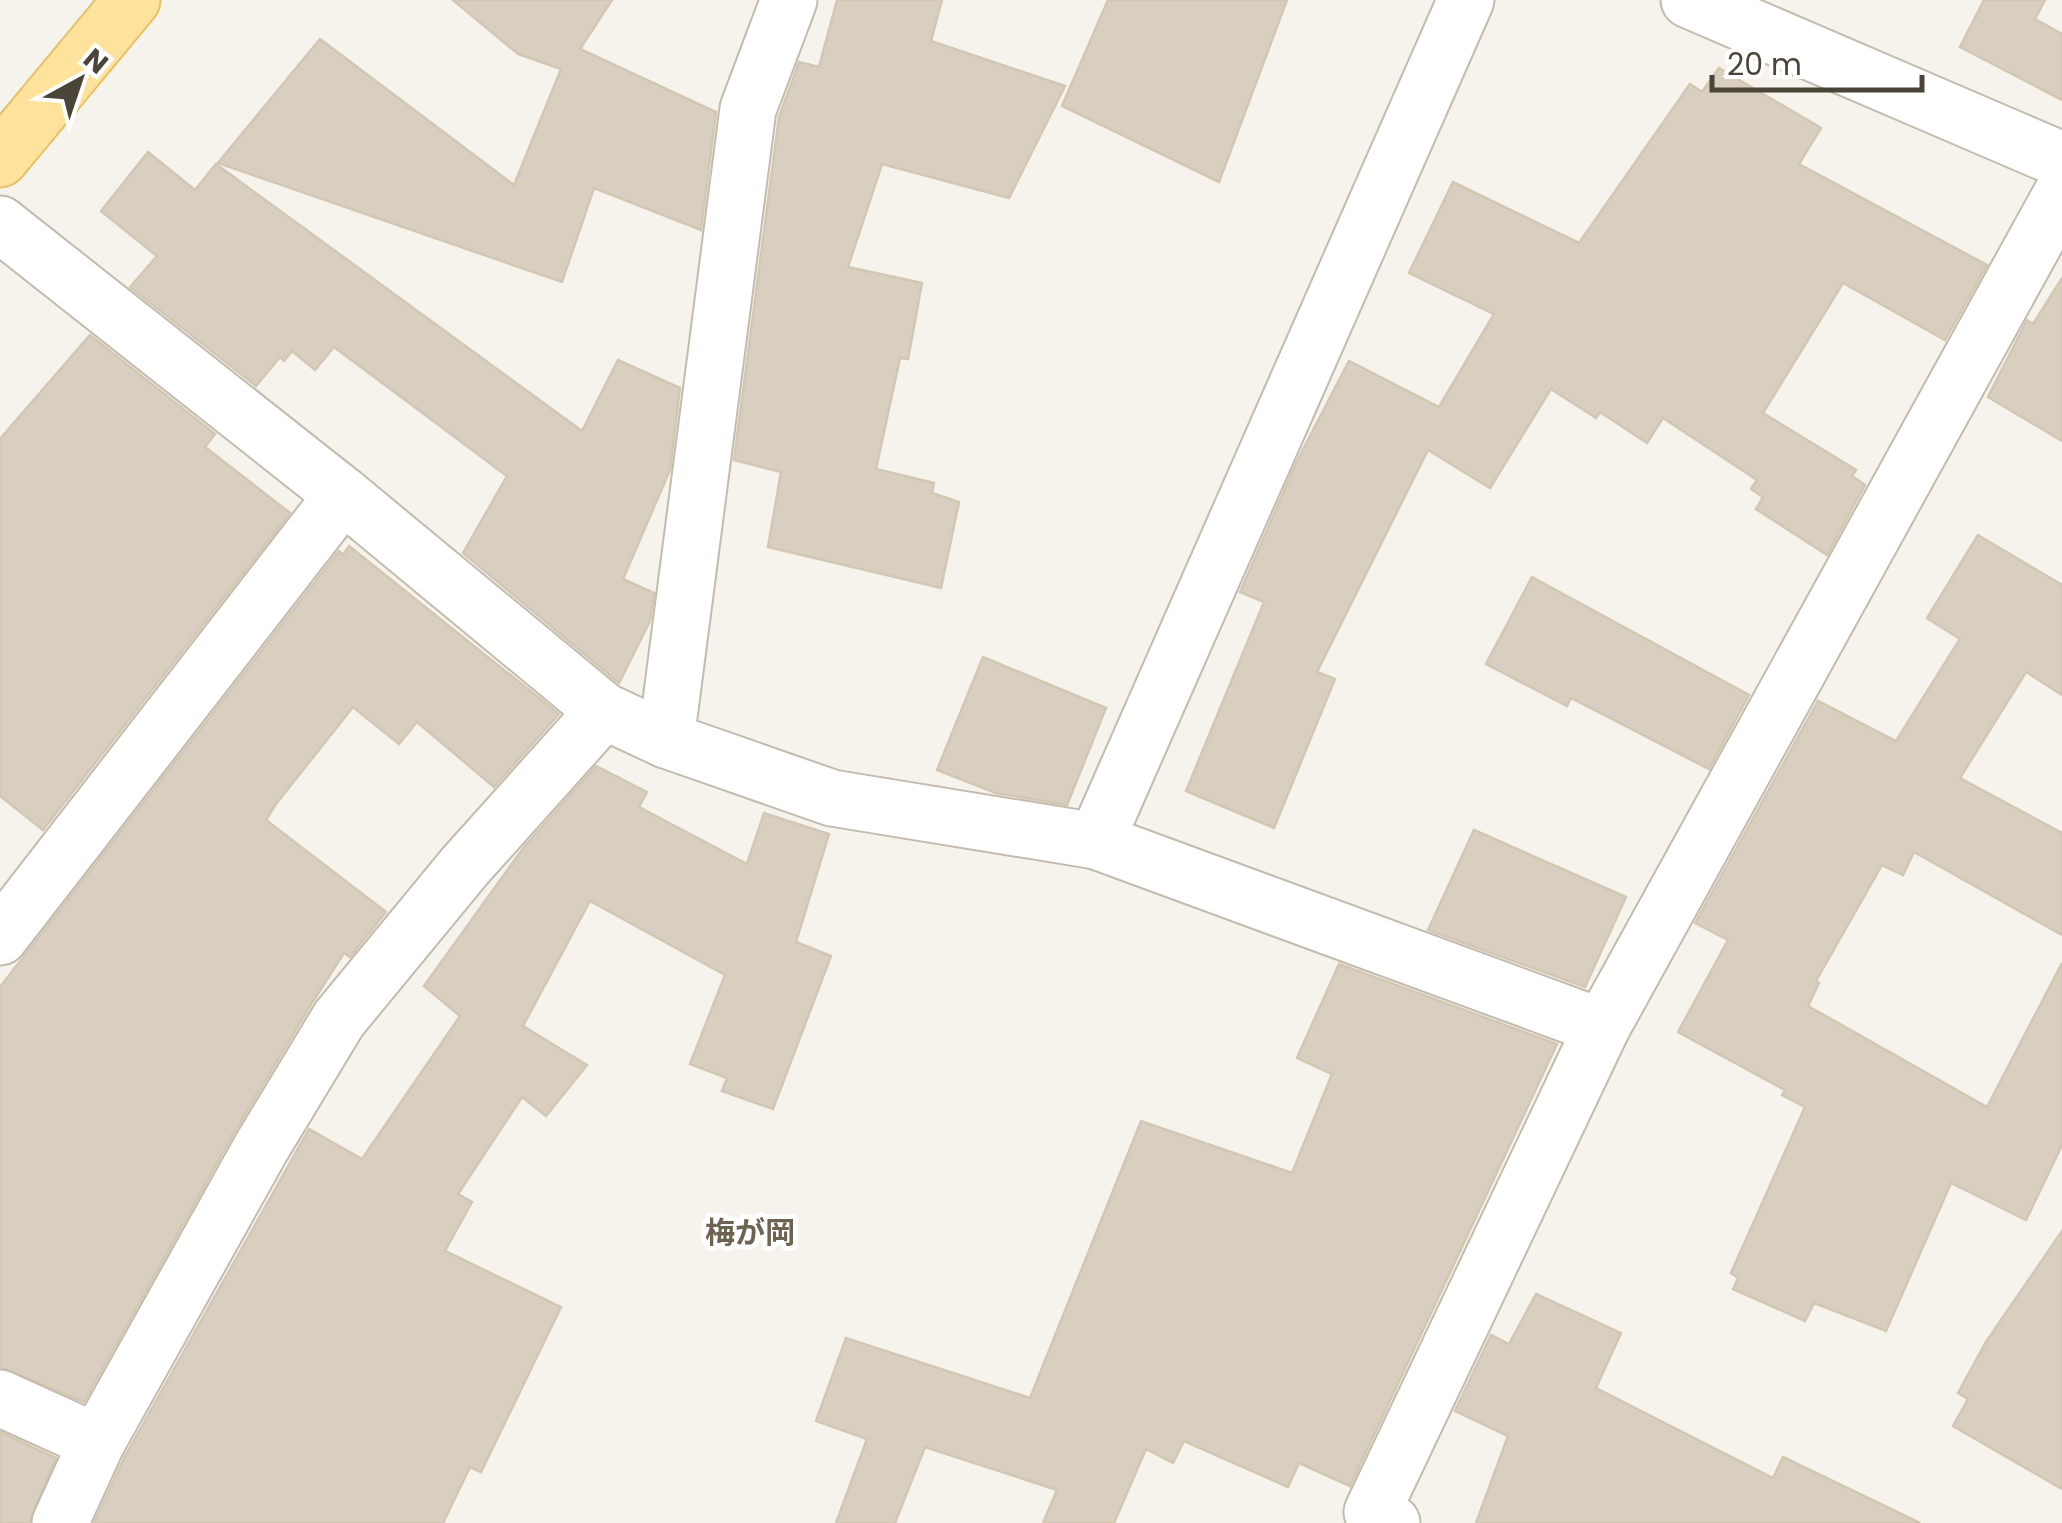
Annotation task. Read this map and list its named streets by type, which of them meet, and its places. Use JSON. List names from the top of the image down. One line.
{"districts":["梅が岡"],"scale_bar":"20 m","north":"top right"}
